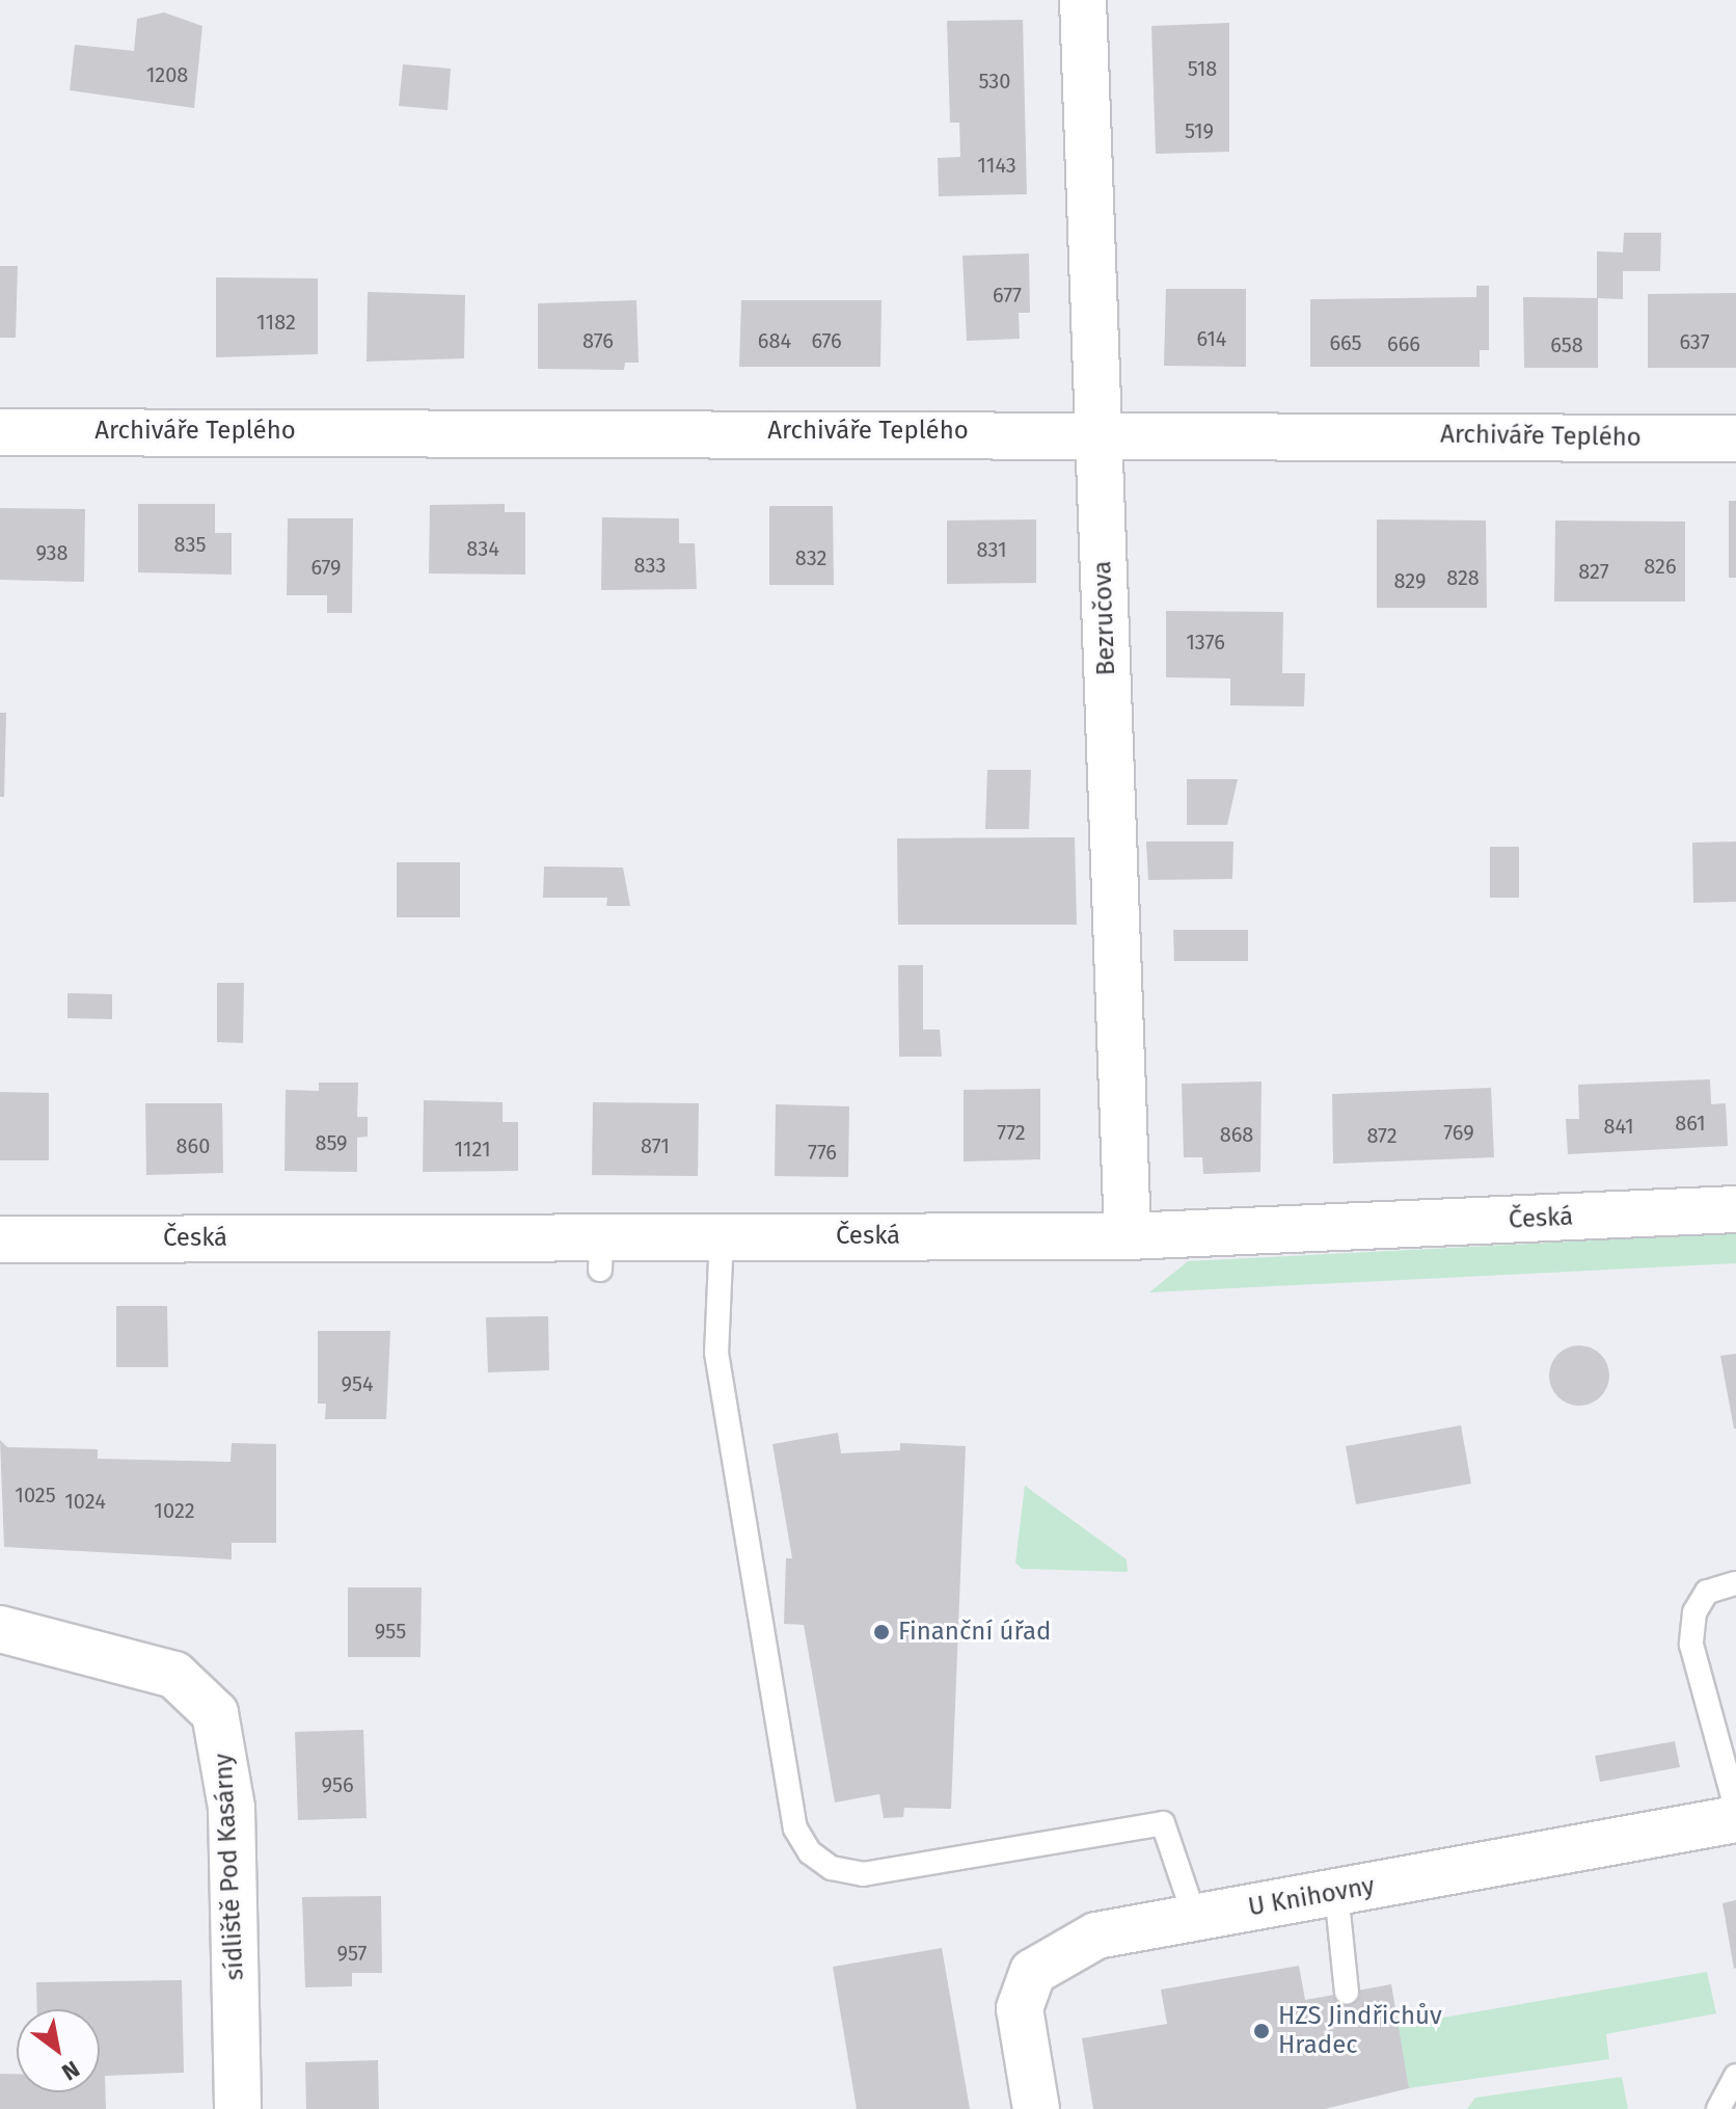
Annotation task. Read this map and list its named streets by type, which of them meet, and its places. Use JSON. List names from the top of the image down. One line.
{"streets":{"street":["Archiváře Teplého","Bezručova","Česká","sídliště Pod Kasárny","U Knihovny"]},"crossings":[["Archiváře Teplého","Bezručova"],["Bezručova","Česká"]],"places":["Finanční úřad","HZS Jindřichův Hradec"],"house_numbers":["518","1208","530","519","1143","677","1182","614","876","684","676","637","665","666","658","835","834","831","938","832","833","826","679","827","828","829","1376","861","841","772","769","868","872","859","860","871","1121","776","954","1025","1024","1022","955","956","957"],"north":"bottom right"}
